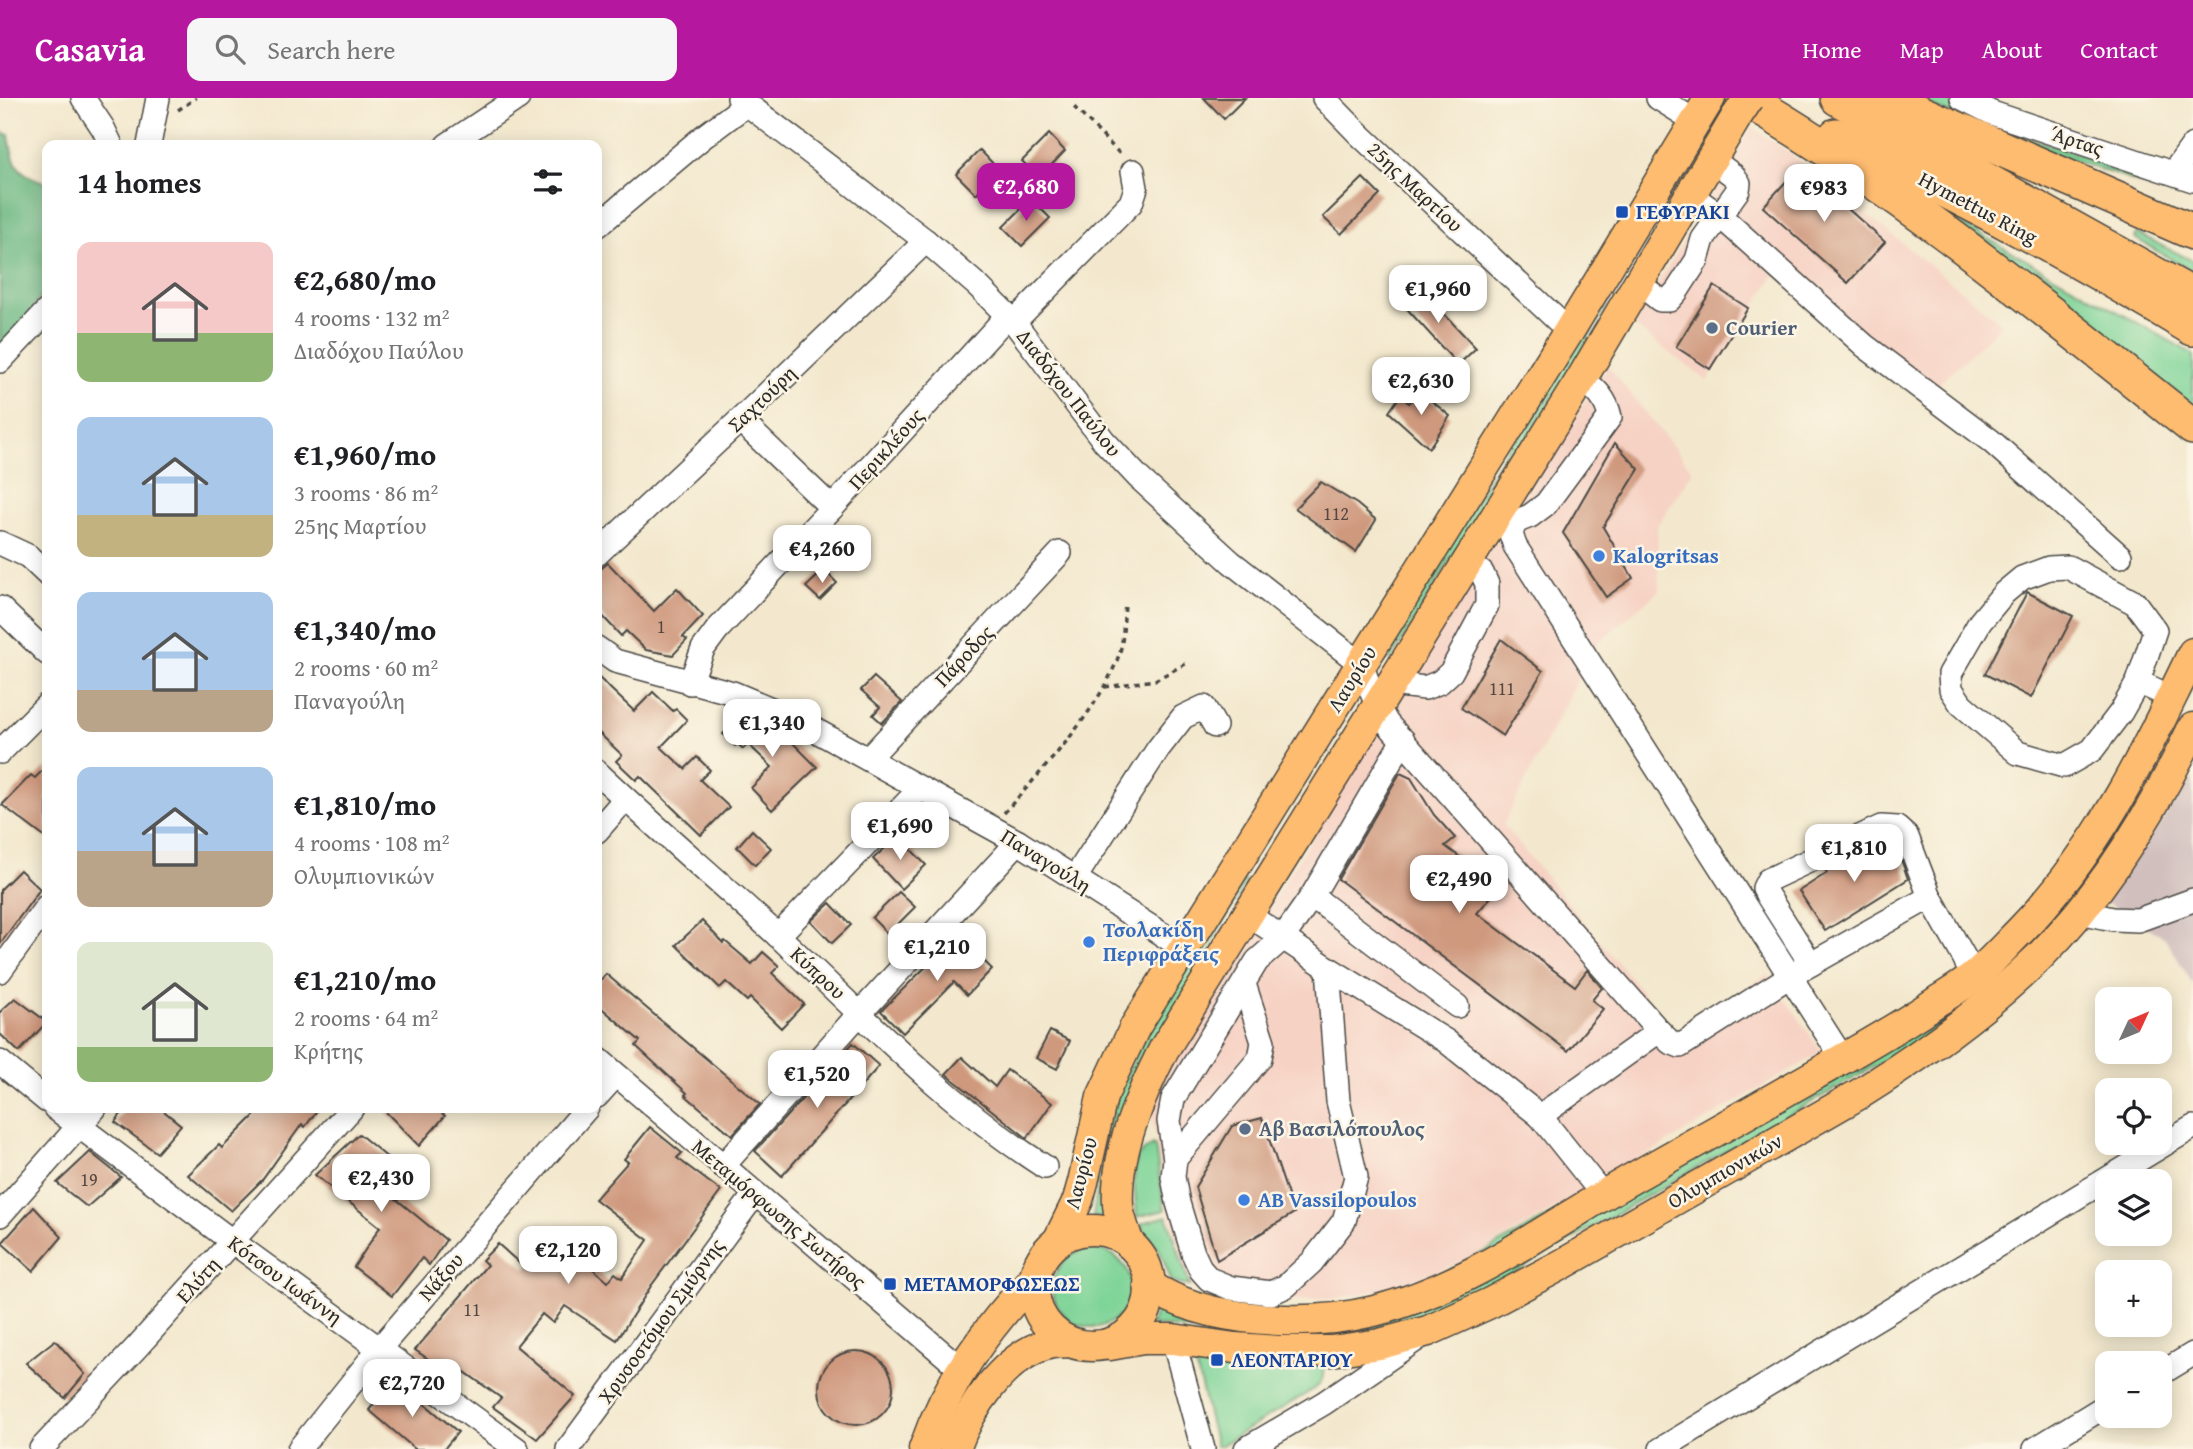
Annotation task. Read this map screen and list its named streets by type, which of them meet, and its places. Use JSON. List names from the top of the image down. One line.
{"streets":{"highway":["Hymettus Ring"],"main road":["Λαυρίου","Ολυμπιονικών"],"street":["Άρτας","25ης Μαρτίου","Διαδόχου Παύλου","Σαχτούρη","Περικλέους","Πάροδος","Παναγούλη","Κύπρου","Μεταμόρφωσης Σωτήρος","Νάξου","Ελύτη","Κότσου Ιωάννη","Χρυσοστόμου Σμύρνης"]},"crossings":[["25ης Μαρτίου","Λαυρίου"],["Hymettus Ring","Λαυρίου"],["Διαδόχου Παύλου","Σαχτούρη"],["Διαδόχου Παύλου","Περικλέους"],["Διαδόχου Παύλου","Λαυρίου"],["Περικλέους","Παναγούλη"],["Πάροδος","Παναγούλη"],["Λαυρίου","Παναγούλη"],["Λαυρίου","Ολυμπιονικών"],["Λαυρίου","Μεταμόρφωσης Σωτήρος"],["Μεταμόρφωσης Σωτήρος","Χρυσοστόμου Σμύρνης"],["Νάξου","Κότσου Ιωάννη"],["Ελύτη","Κότσου Ιωάννη"]],"places":{"transit":["ΓΕΦΥΡΑΚΙ","ΜΕΤΑΜΟΡΦΩΣΕΩΣ","ΛΕΟΝΤΑΡΙΟΥ"],"other":["Courier","Kalogritsas","Τσολακίδη Περιφράξεις","Αβ Βασιλόπουλος","AB Vassilopoulos"]},"house_numbers":["112","1","111","19","11"],"north":"top right","page":{"header":"Casavia","search":"Search here","nav":["Home","Map","About","Contact"],"heading":"14 homes","price":["€2,680","€983","€1,960","€2,630","€4,260","€1,340","€1,690","€1,810","€2,490","€1,210","€1,520","€2,430","€2,120","€2,720"],"list":[{"name":"€2,680/mo","note":"4 rooms · 132 m² · Διαδόχου Παύλου"},{"name":"€1,960/mo","note":"3 rooms · 86 m² · 25ης Μαρτίου"},{"name":"€1,340/mo","note":"2 rooms · 60 m² · Παναγούλη"},{"name":"€1,810/mo","note":"4 rooms · 108 m² · Ολυμπιονικών"},{"name":"€1,210/mo","note":"2 rooms · 64 m² · Κρήτης"}],"map_buttons":["+","−"]}}
